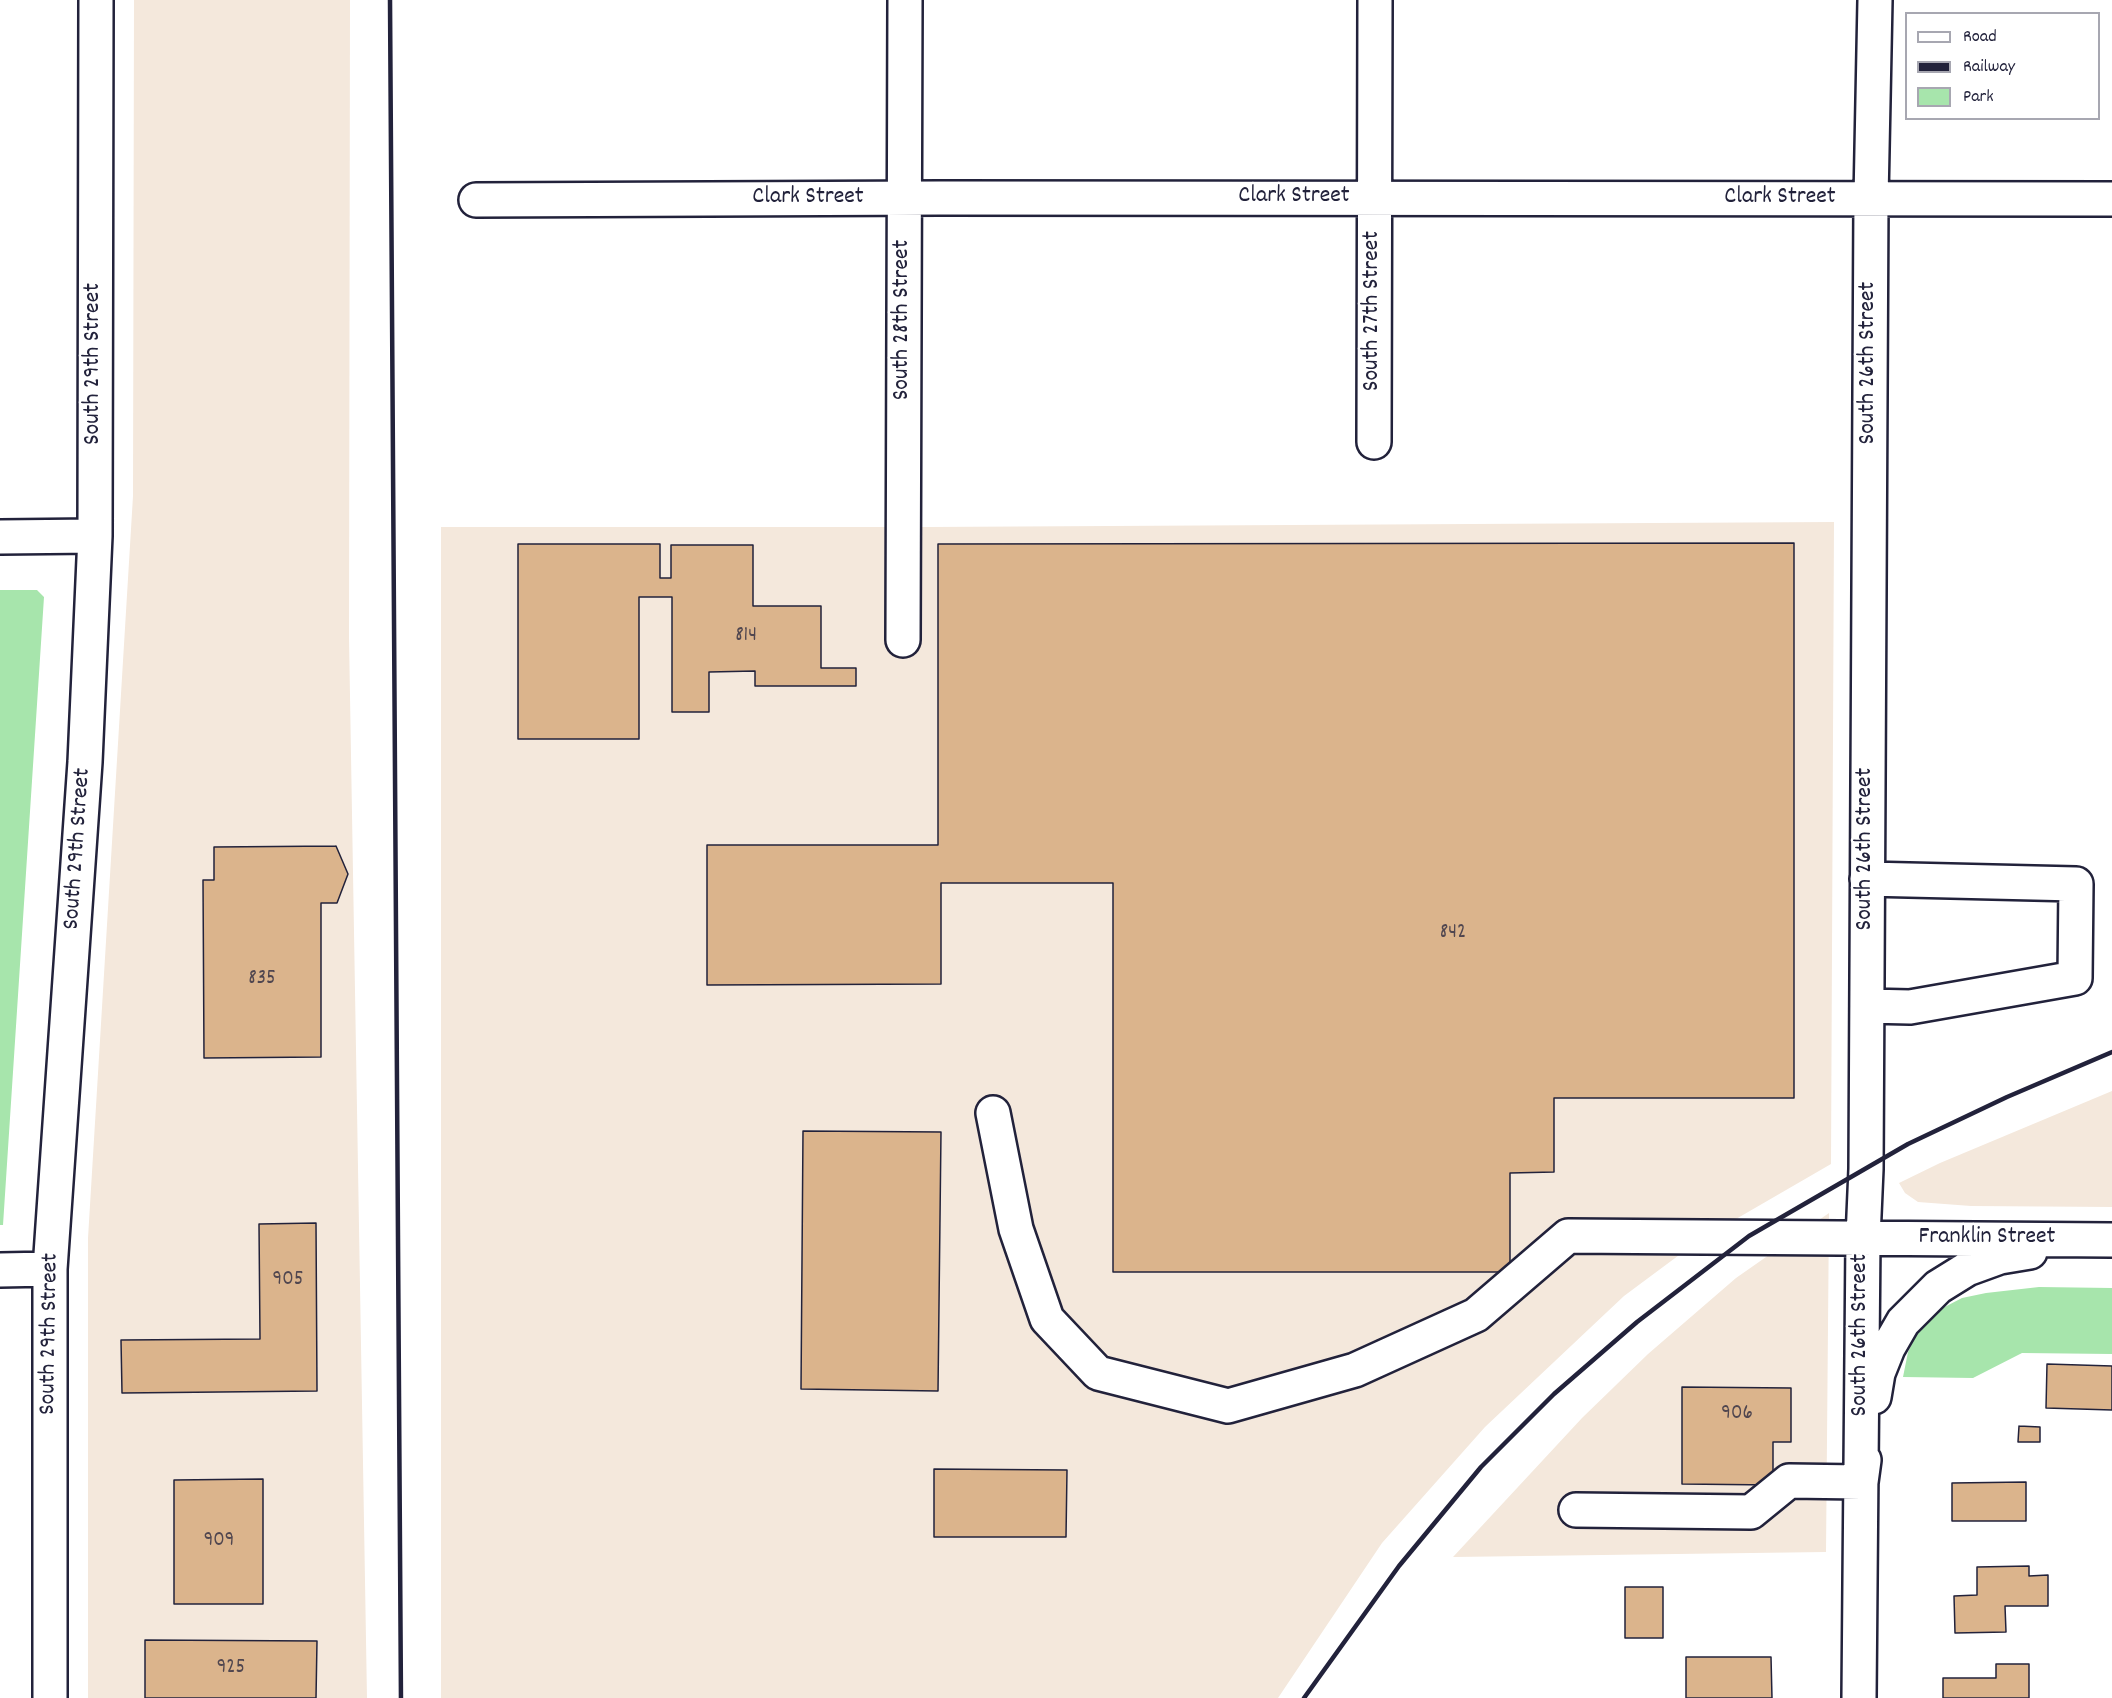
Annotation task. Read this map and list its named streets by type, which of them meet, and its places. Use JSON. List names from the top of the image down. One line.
{"streets":{"street":["Clark Street","South 27th Street","South 28th Street","South 26th Street","South 29th Street","Franklin Street"]},"crossings":[["Clark Street","South 27th Street"],["Clark Street","South 28th Street"],["Clark Street","South 26th Street"],["South 26th Street","Franklin Street"]],"house_numbers":["814","842","835","905","906","909","925"],"legend":["Road","Railway","Park"]}
